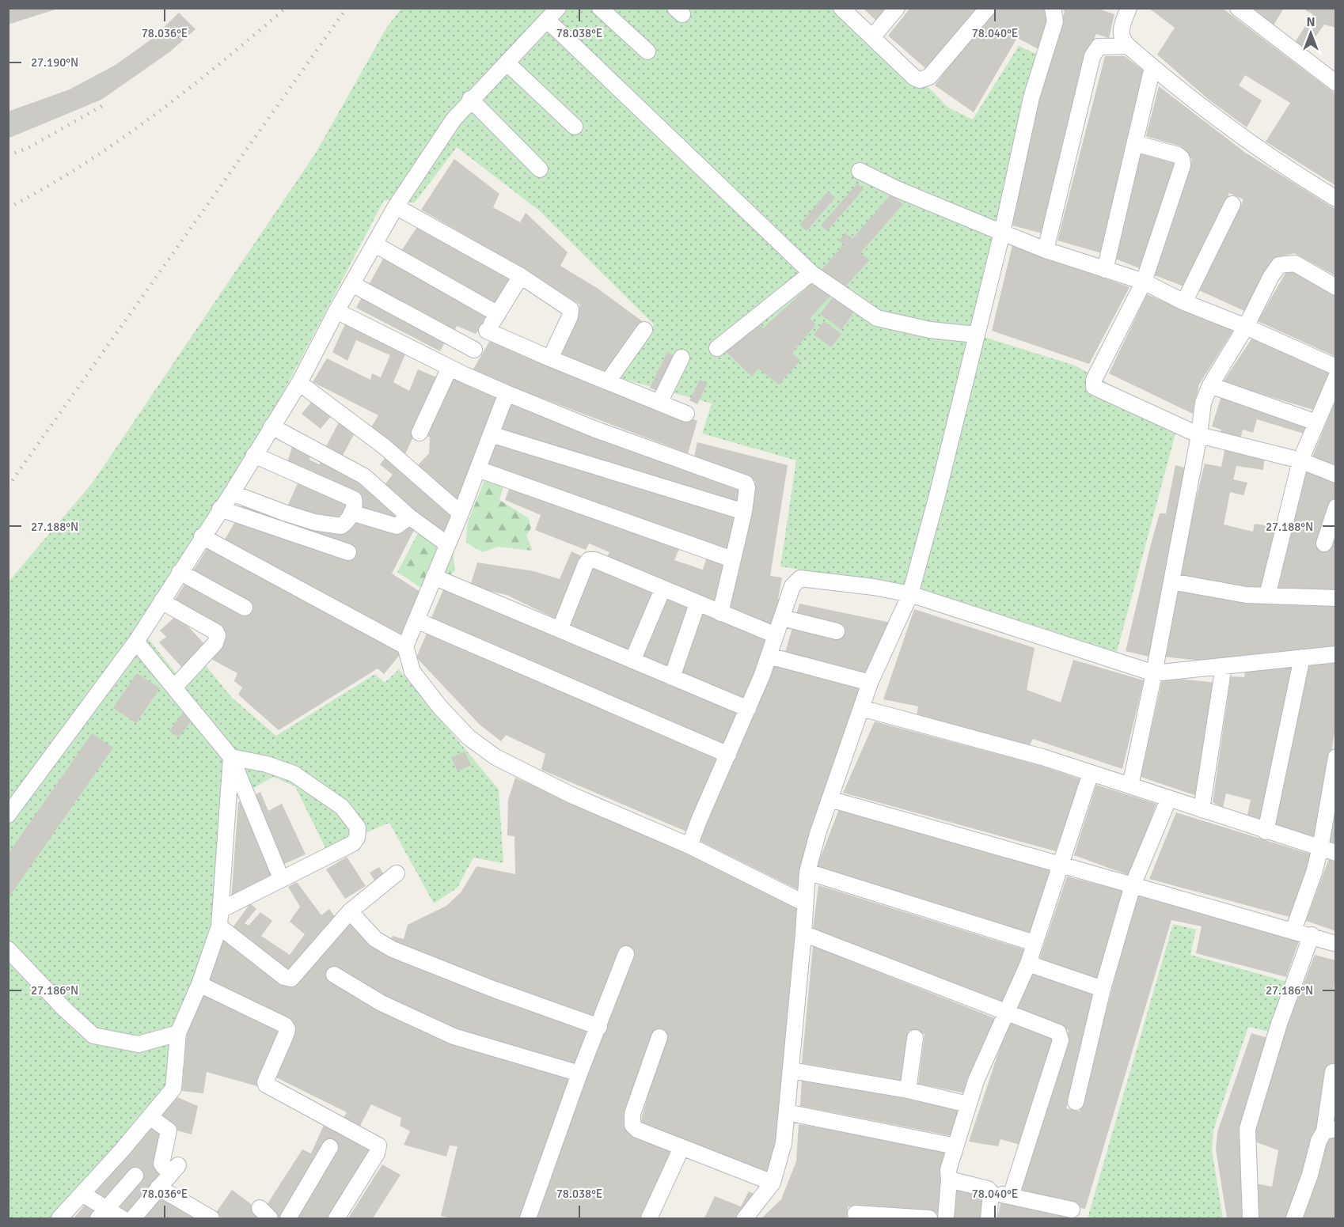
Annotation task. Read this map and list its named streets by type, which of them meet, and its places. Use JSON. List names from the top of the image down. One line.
{"north":"top","coordinates":["78.036°E","78.038°E","78.040°E","27.190°N","27.188°N","27.186°N"]}
